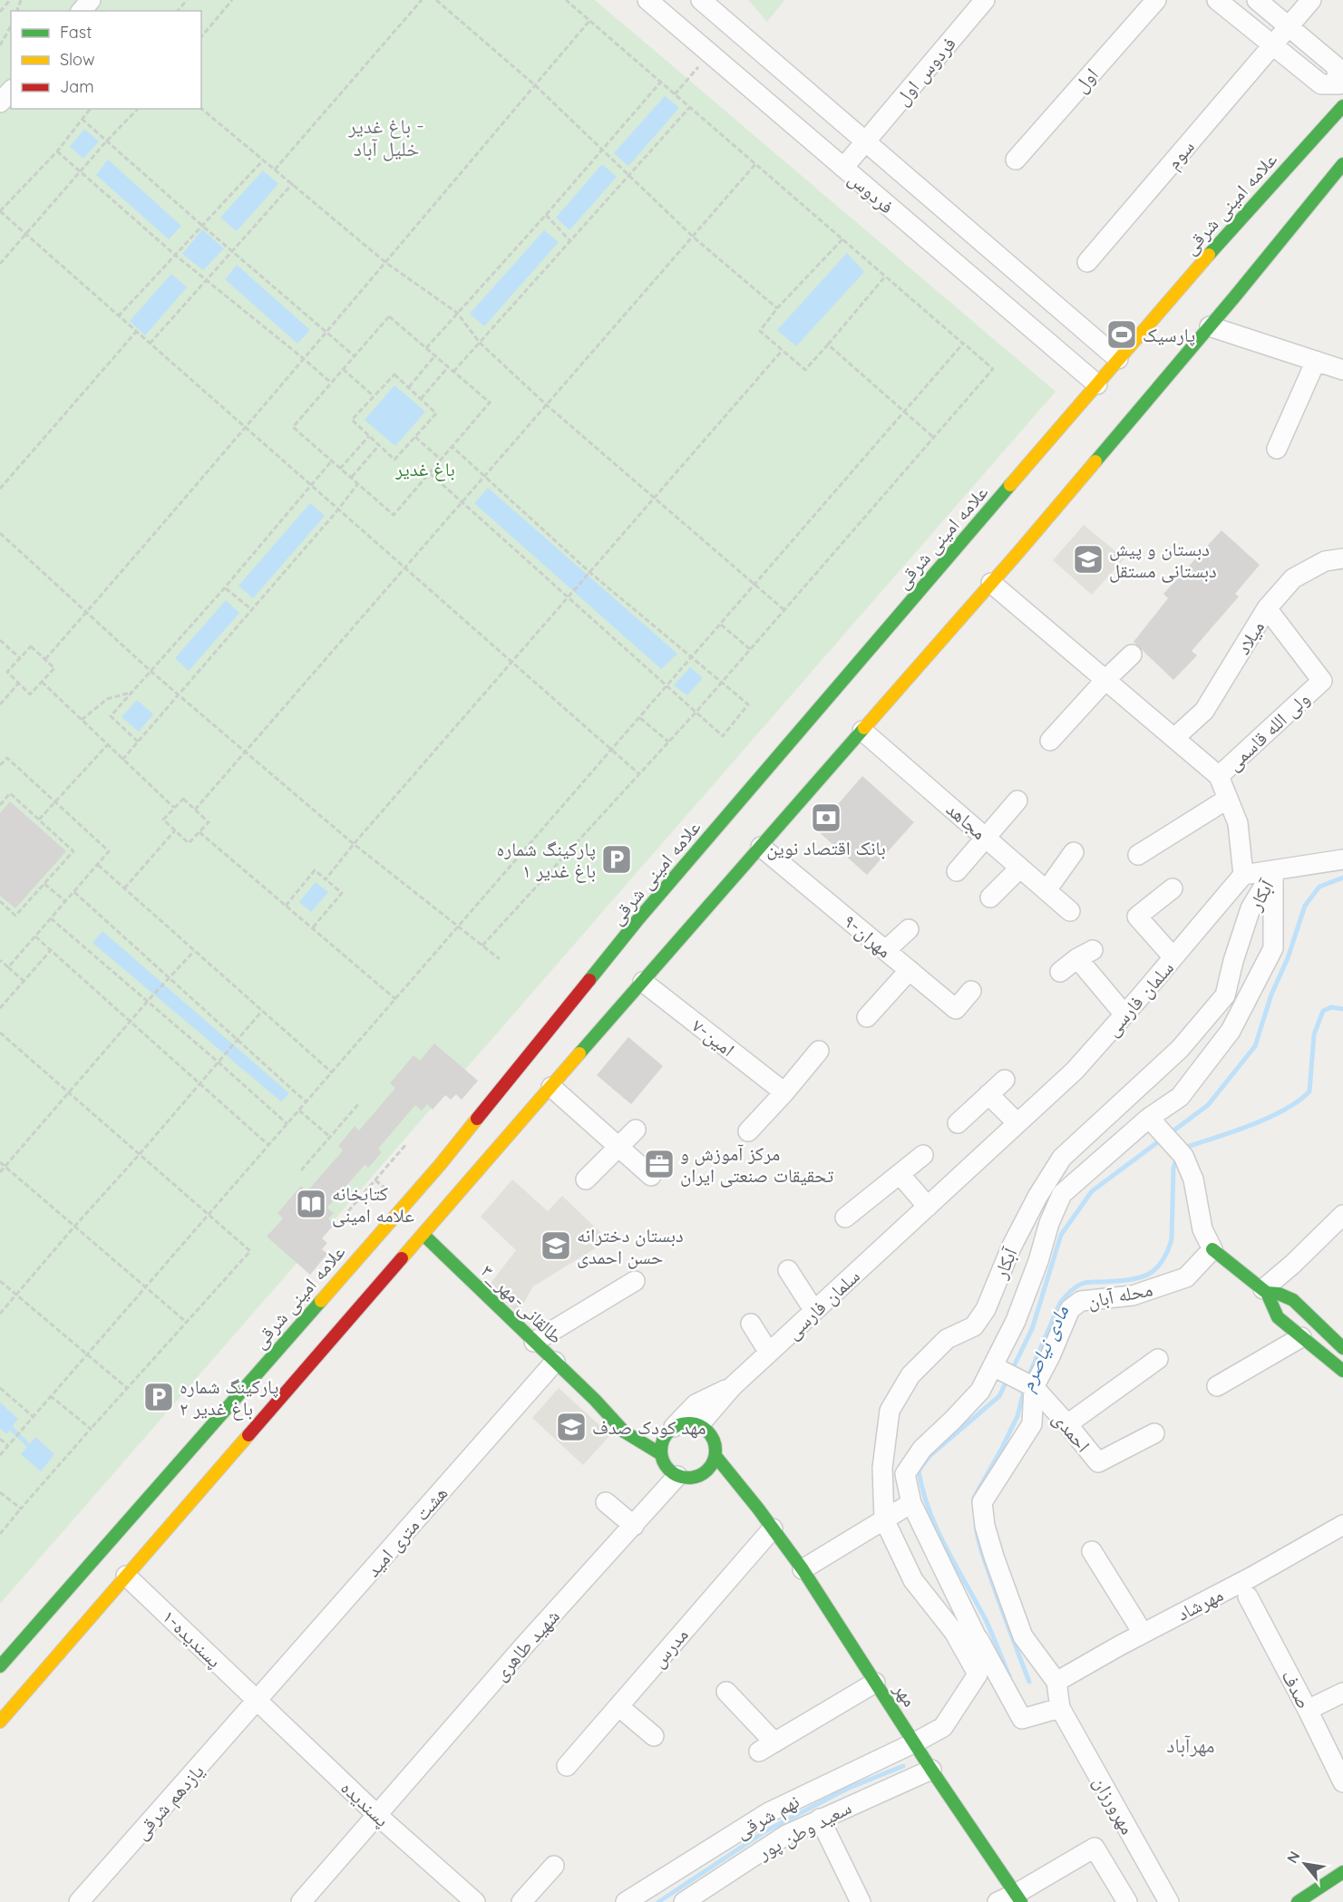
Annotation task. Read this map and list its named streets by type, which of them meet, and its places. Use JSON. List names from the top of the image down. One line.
{"streets":{"main road":["علامه امینی شرقی","۳_طالقانی-مهر","مهر"],"street":["فردوس اول","اول","سوم","فردوس","میلاد","ولی الله قاسمی","مجاهد","آبکار","۹-مهران","سلمان فارسی","۷-امین","محله آبان","احمدی","هشت متری امید","مهرشاد","۱-پسندیده","شهید طاهری","مدرس","صدف","یازدهم شرقی","پسندیده","مهرورزان","نهم شرقی","سعید وطن پور"]},"crossings":[["فردوس اول","فردوس"],["فردوس","علامه امینی شرقی"],["میلاد","ولی الله قاسمی"],["آبکار","سلمان فارسی"],["آبکار","احمدی"],["سلمان فارسی","شهید طاهری"],["سلمان فارسی","مهر"],["محله آبان","احمدی"],["۳_طالقانی-مهر","هشت متری امید"],["هشت متری امید","۱-پسندیده"],["هشت متری امید","یازدهم شرقی"],["هشت متری امید","پسندیده"],["۱-پسندیده","یازدهم شرقی"],["۱-پسندیده","پسندیده"],["شهید طاهری","مهر"],["شهید طاهری","پسندیده"],["مدرس","مهر"],["مهر","نهم شرقی"],["مهر","سعید وطن پور"],["یازدهم شرقی","پسندیده"]],"districts":["باغ غدیر - خلیل آباد","مهرآباد"],"water":["مادی نیاصرم"],"parks":["باغ غدیر"],"places":{"sports":["پارسیک"],"school or university":["دبستان و پیش دبستانی مستقل","دبستان دخترانه حسن احمدی","مهد کودک صدف"],"bank":["بانک اقتصاد نوین"],"parking":["پارکینگ شماره ۱ باغ غدیر","پارکینگ شماره ۲ باغ غدیر"],"office":["مرکز آموزش و تحقیقات صنعتی ایران"],"library":["کتابخانه علامه امینی"]},"legend":["Fast","Slow","Jam"],"north":"top left"}
